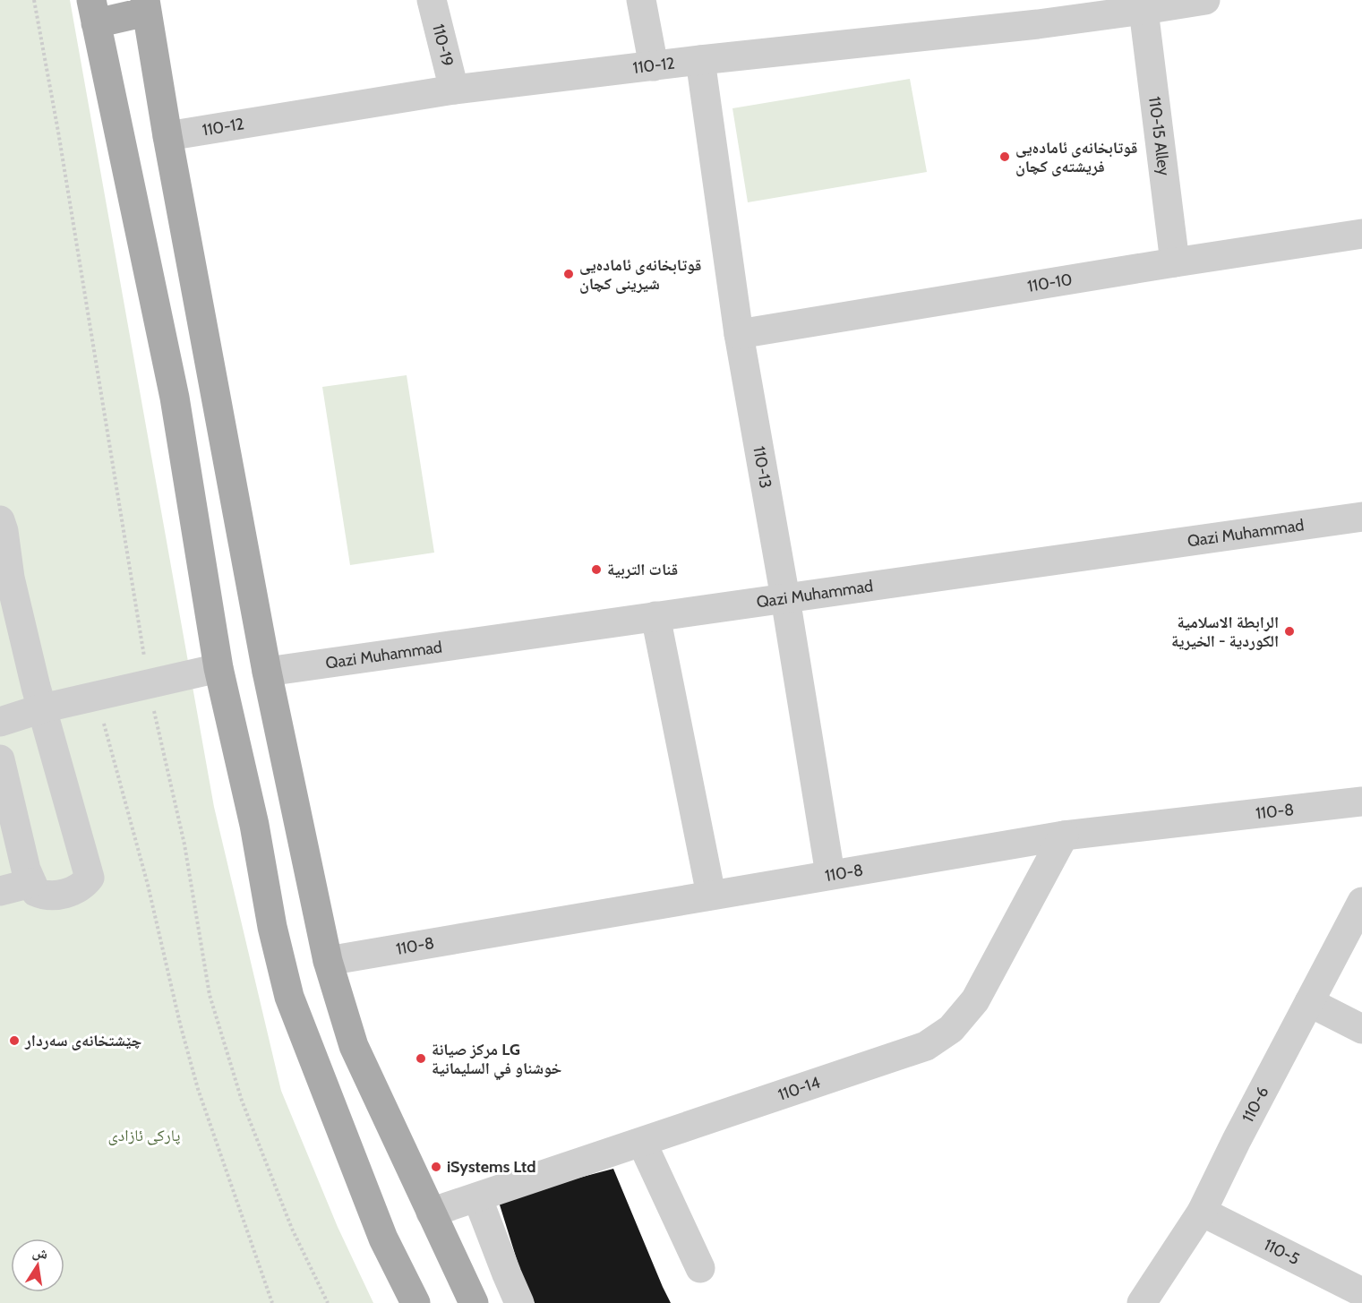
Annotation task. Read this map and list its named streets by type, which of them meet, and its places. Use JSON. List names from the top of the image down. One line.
{"streets":{"street":["110-19","110-12","110-15 Alley","110-10","110-13","Qazi Muhammad","110-8","110-14","110-6","110-5"]},"crossings":[["110-19","110-12"],["110-12","110-15 Alley"],["110-12","110-13"],["110-15 Alley","110-10"],["110-10","110-13"],["110-13","Qazi Muhammad"],["110-13","110-8"],["110-8","110-14"],["110-6","110-5"]],"parks":["پارکی ئازادی"],"places":["قوتابخانەی ئامادەیی فریشتەی کچان","قوتابخانەی ئامادەیی شیرینی کچان","قنات التربیة","الرابطة الاسلامية الكوردية - الخيرية","چێشتخانەی سەردار","مركز صيانة LG خوشناو في السليمانية","iSystems Ltd"],"north":"top"}
